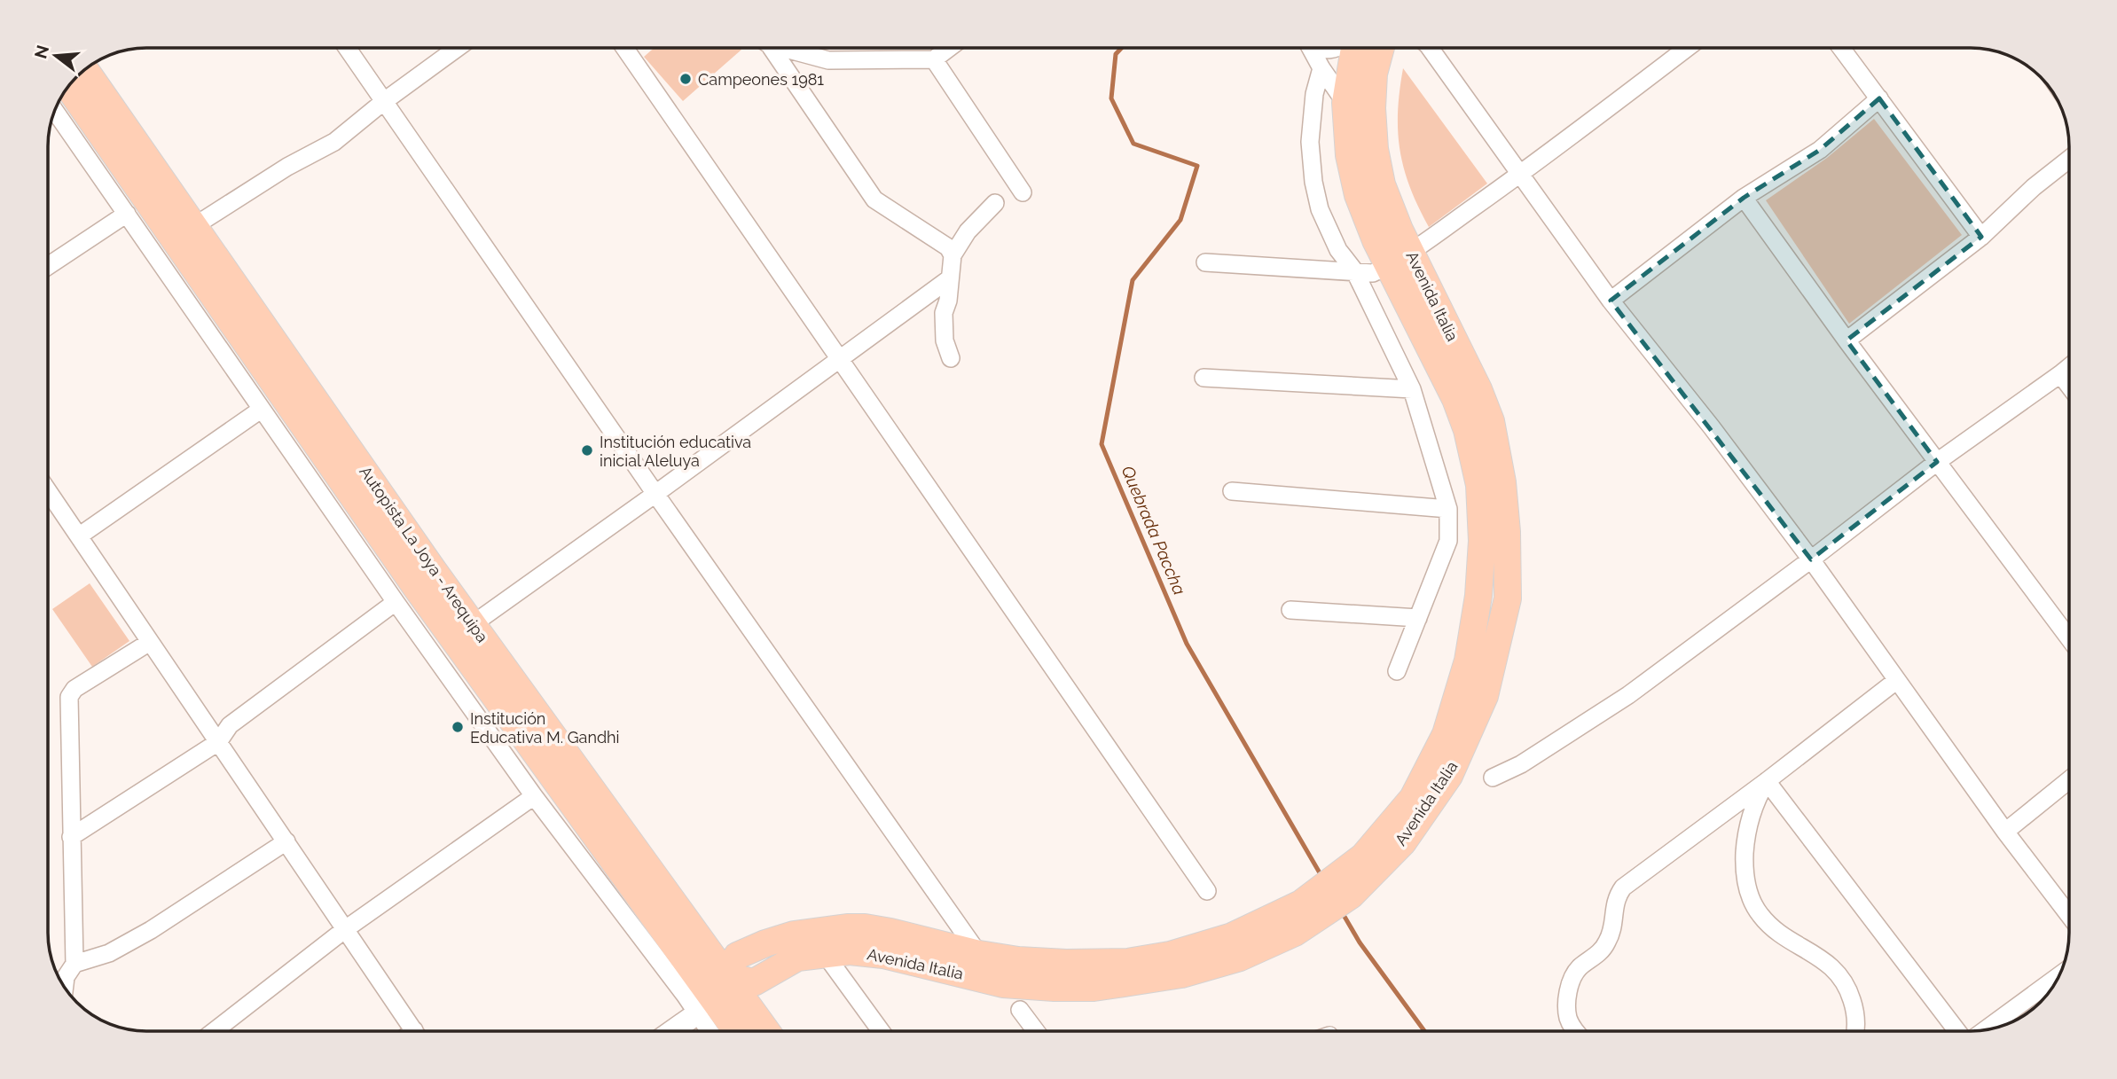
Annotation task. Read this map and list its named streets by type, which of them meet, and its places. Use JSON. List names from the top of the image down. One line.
{"streets":{"main road":["Avenida Italia","Autopista La Joya - Arequipa"]},"crossings":[["Avenida Italia","Autopista La Joya - Arequipa"]],"water":["Quebrada Paccha"],"places":["Campeones 1981","Institución educativa inicial Aleluya","Institución Educativa M. Gandhi"],"north":"left"}
